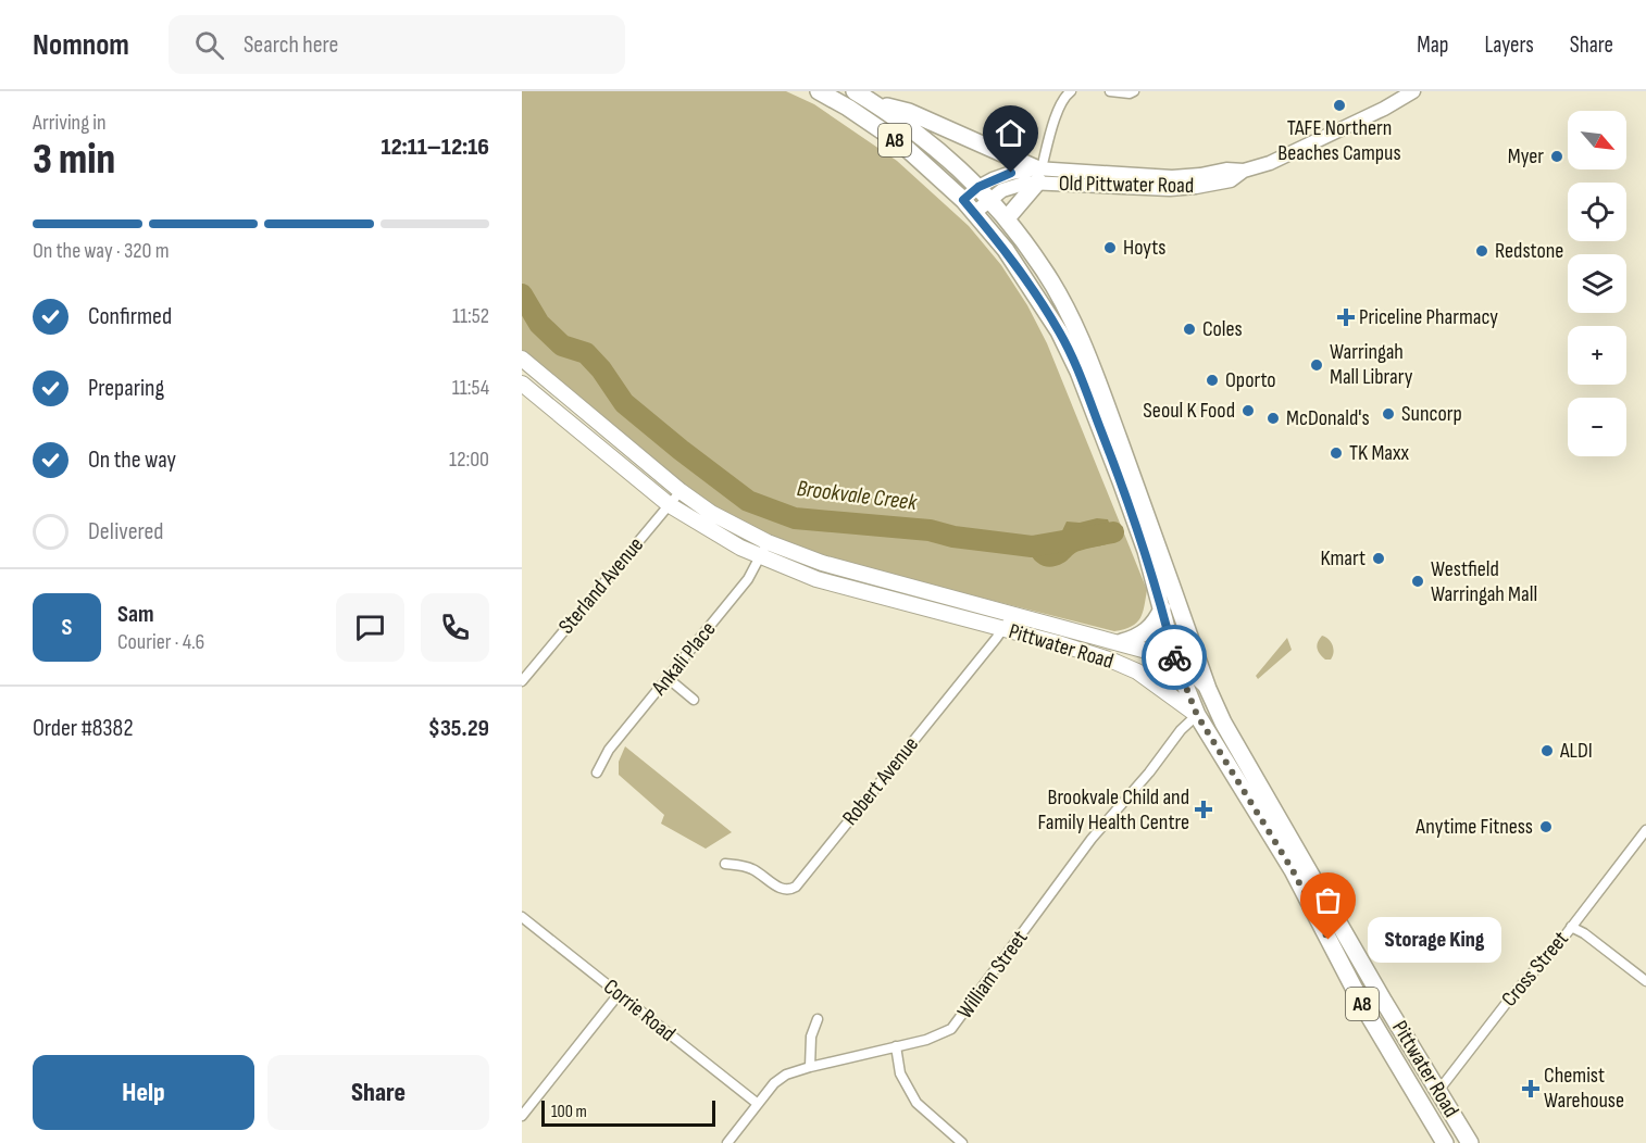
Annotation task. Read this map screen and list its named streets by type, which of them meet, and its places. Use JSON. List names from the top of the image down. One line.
{"streets":{"highway":["A8","Pittwater Road","Cross Street"],"street":["Old Pittwater Road","Sterland Avenue","Ankali Place","Robert Avenue","William Street","Corrie Road"]},"crossings":[["A8","Old Pittwater Road"],["A8","Pittwater Road"],["A8","William Street"],["Sterland Avenue","Pittwater Road"],["Pittwater Road","Ankali Place"],["Pittwater Road","Robert Avenue"],["Pittwater Road","Cross Street"],["Pittwater Road","William Street"],["William Street","Corrie Road"]],"water":["Brookvale Creek"],"places":{"other":["TAFE Northern Beaches Campus","Myer","Hoyts","Redstone","Coles","Warringah Mall Library","Oporto","Seoul K Food","Suncorp","McDonald's","TK Maxx","Kmart","Westfield Warringah Mall","ALDI","Anytime Fitness","Storage King"],"health":["Priceline Pharmacy","Brookvale Child and Family Health Centre","Chemist Warehouse"]},"scale_bar":"100 m","north":"bottom right","page":{"header":"Nomnom","search":"Search here","nav":["Map","Layers","Share"],"heading":["3 min","Arriving in","12:11–12:16"],"panel":["Sam","Courier · 4.6","Order #8382","$35.29"],"map_buttons":["+","−"],"bar":"On the way · 320 m","list":[["Confirmed","11:52"],["Preparing","11:54"],["On the way","12:00"],"Delivered"],"round":"S","bubble":"Storage King","buttons":["Help","Share"],"scale":"100 m"}}
